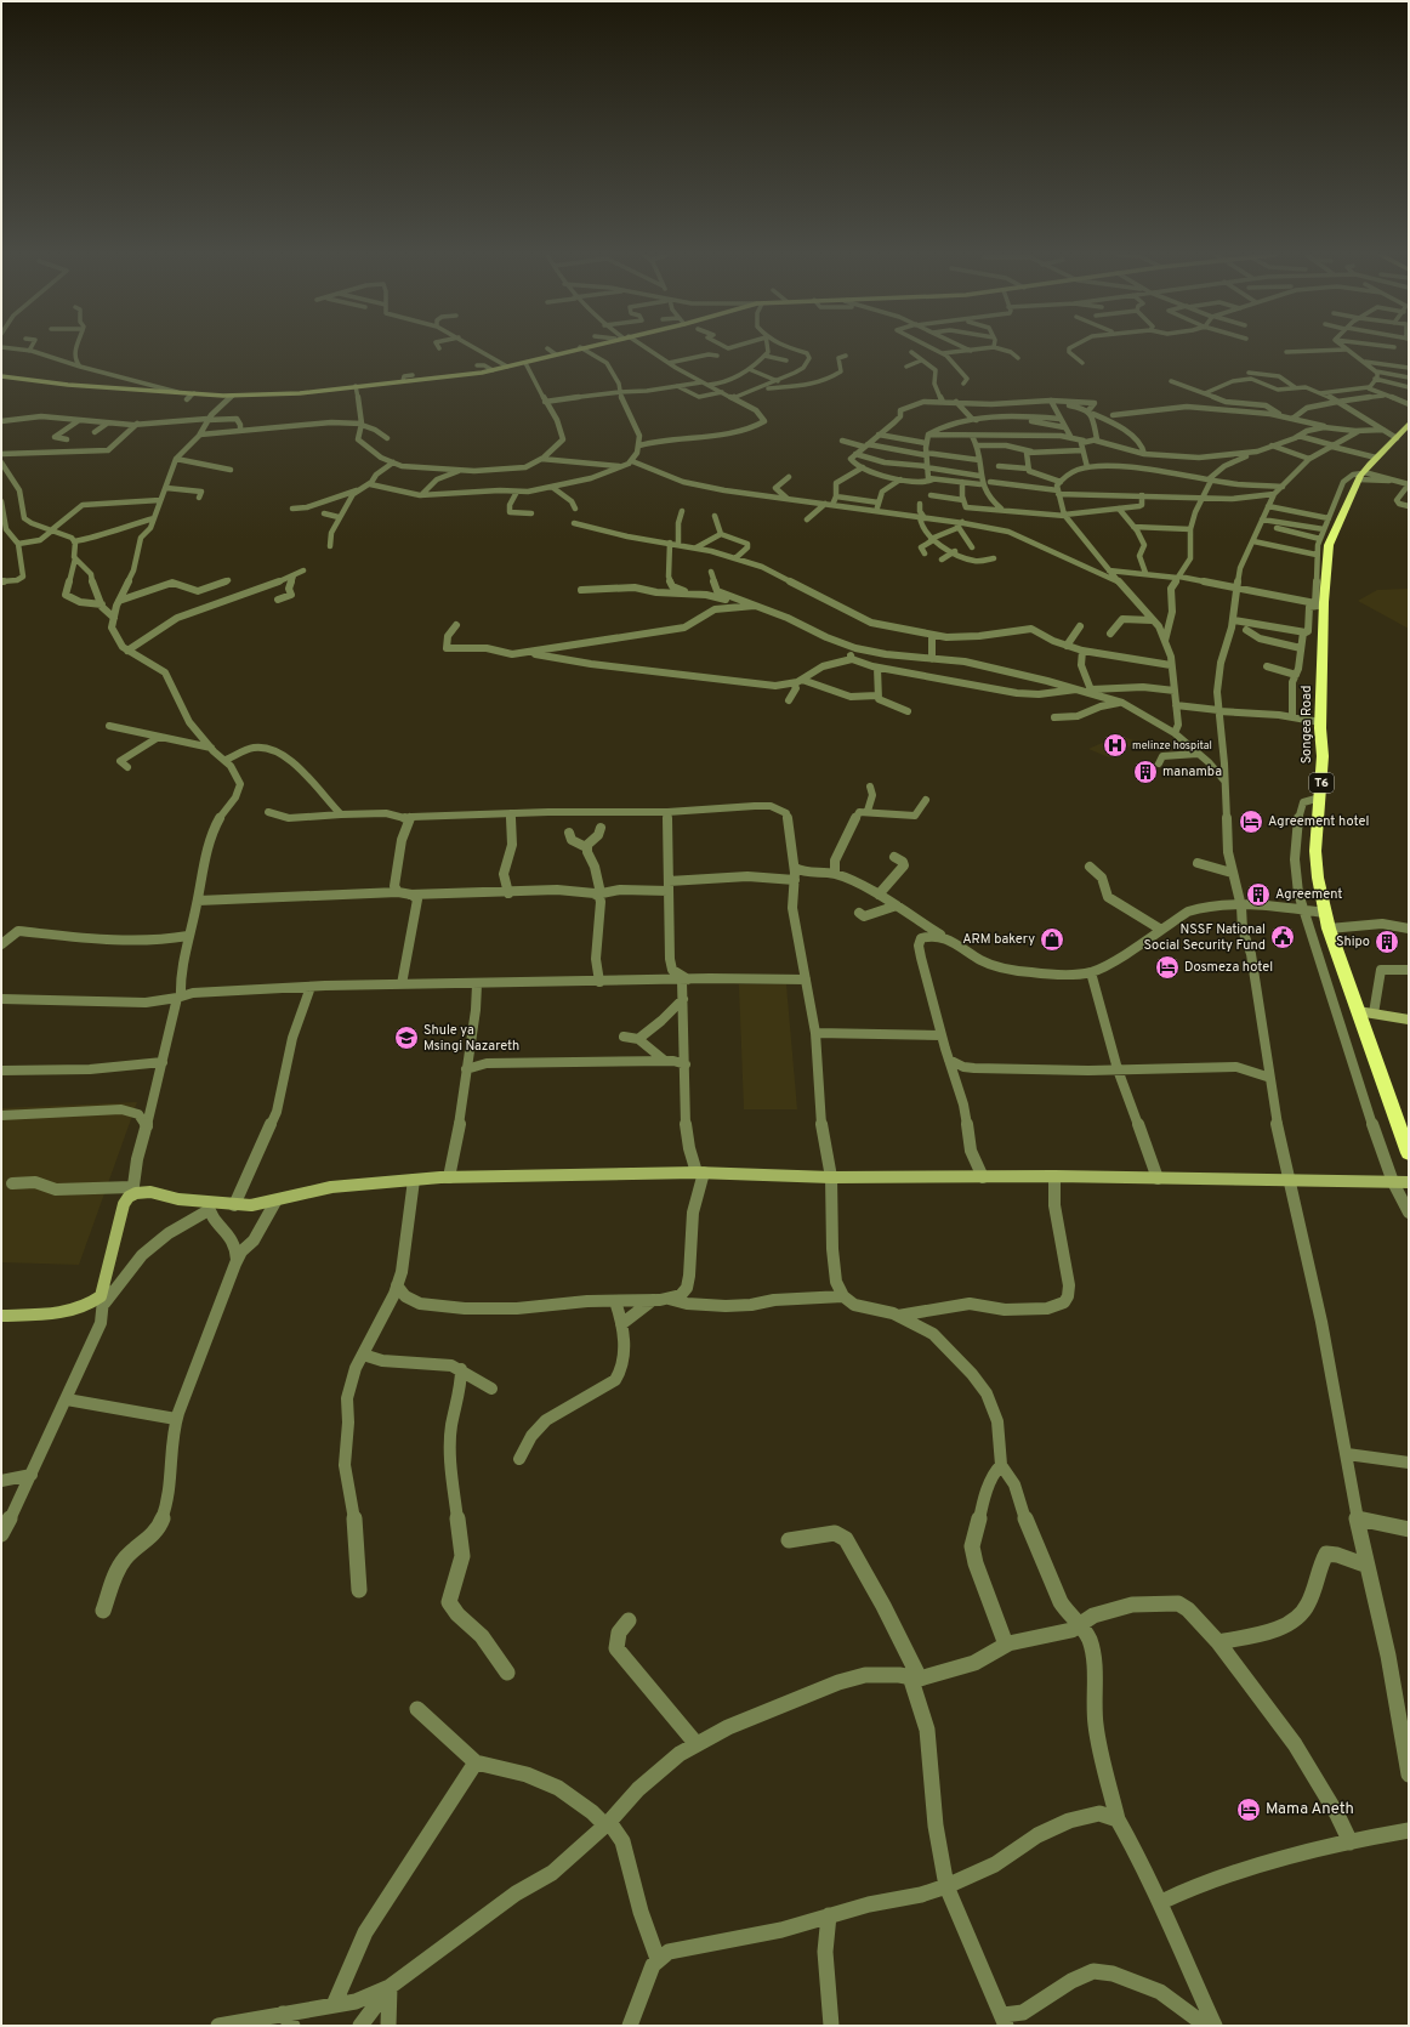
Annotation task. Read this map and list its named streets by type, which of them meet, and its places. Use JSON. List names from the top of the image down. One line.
{"streets":{"highway":["Songea Road","T6"]},"places":{"hospital":["melinze hospital"],"building":["manamba","Agreement","Shipo"],"hotel":["Agreement hotel","Dosmeza hotel","Mama Aneth"],"public building":["NSSF National Social Security Fund"],"shop":["ARM bakery"],"school or university":["Shule ya Msingi Nazareth"]}}
